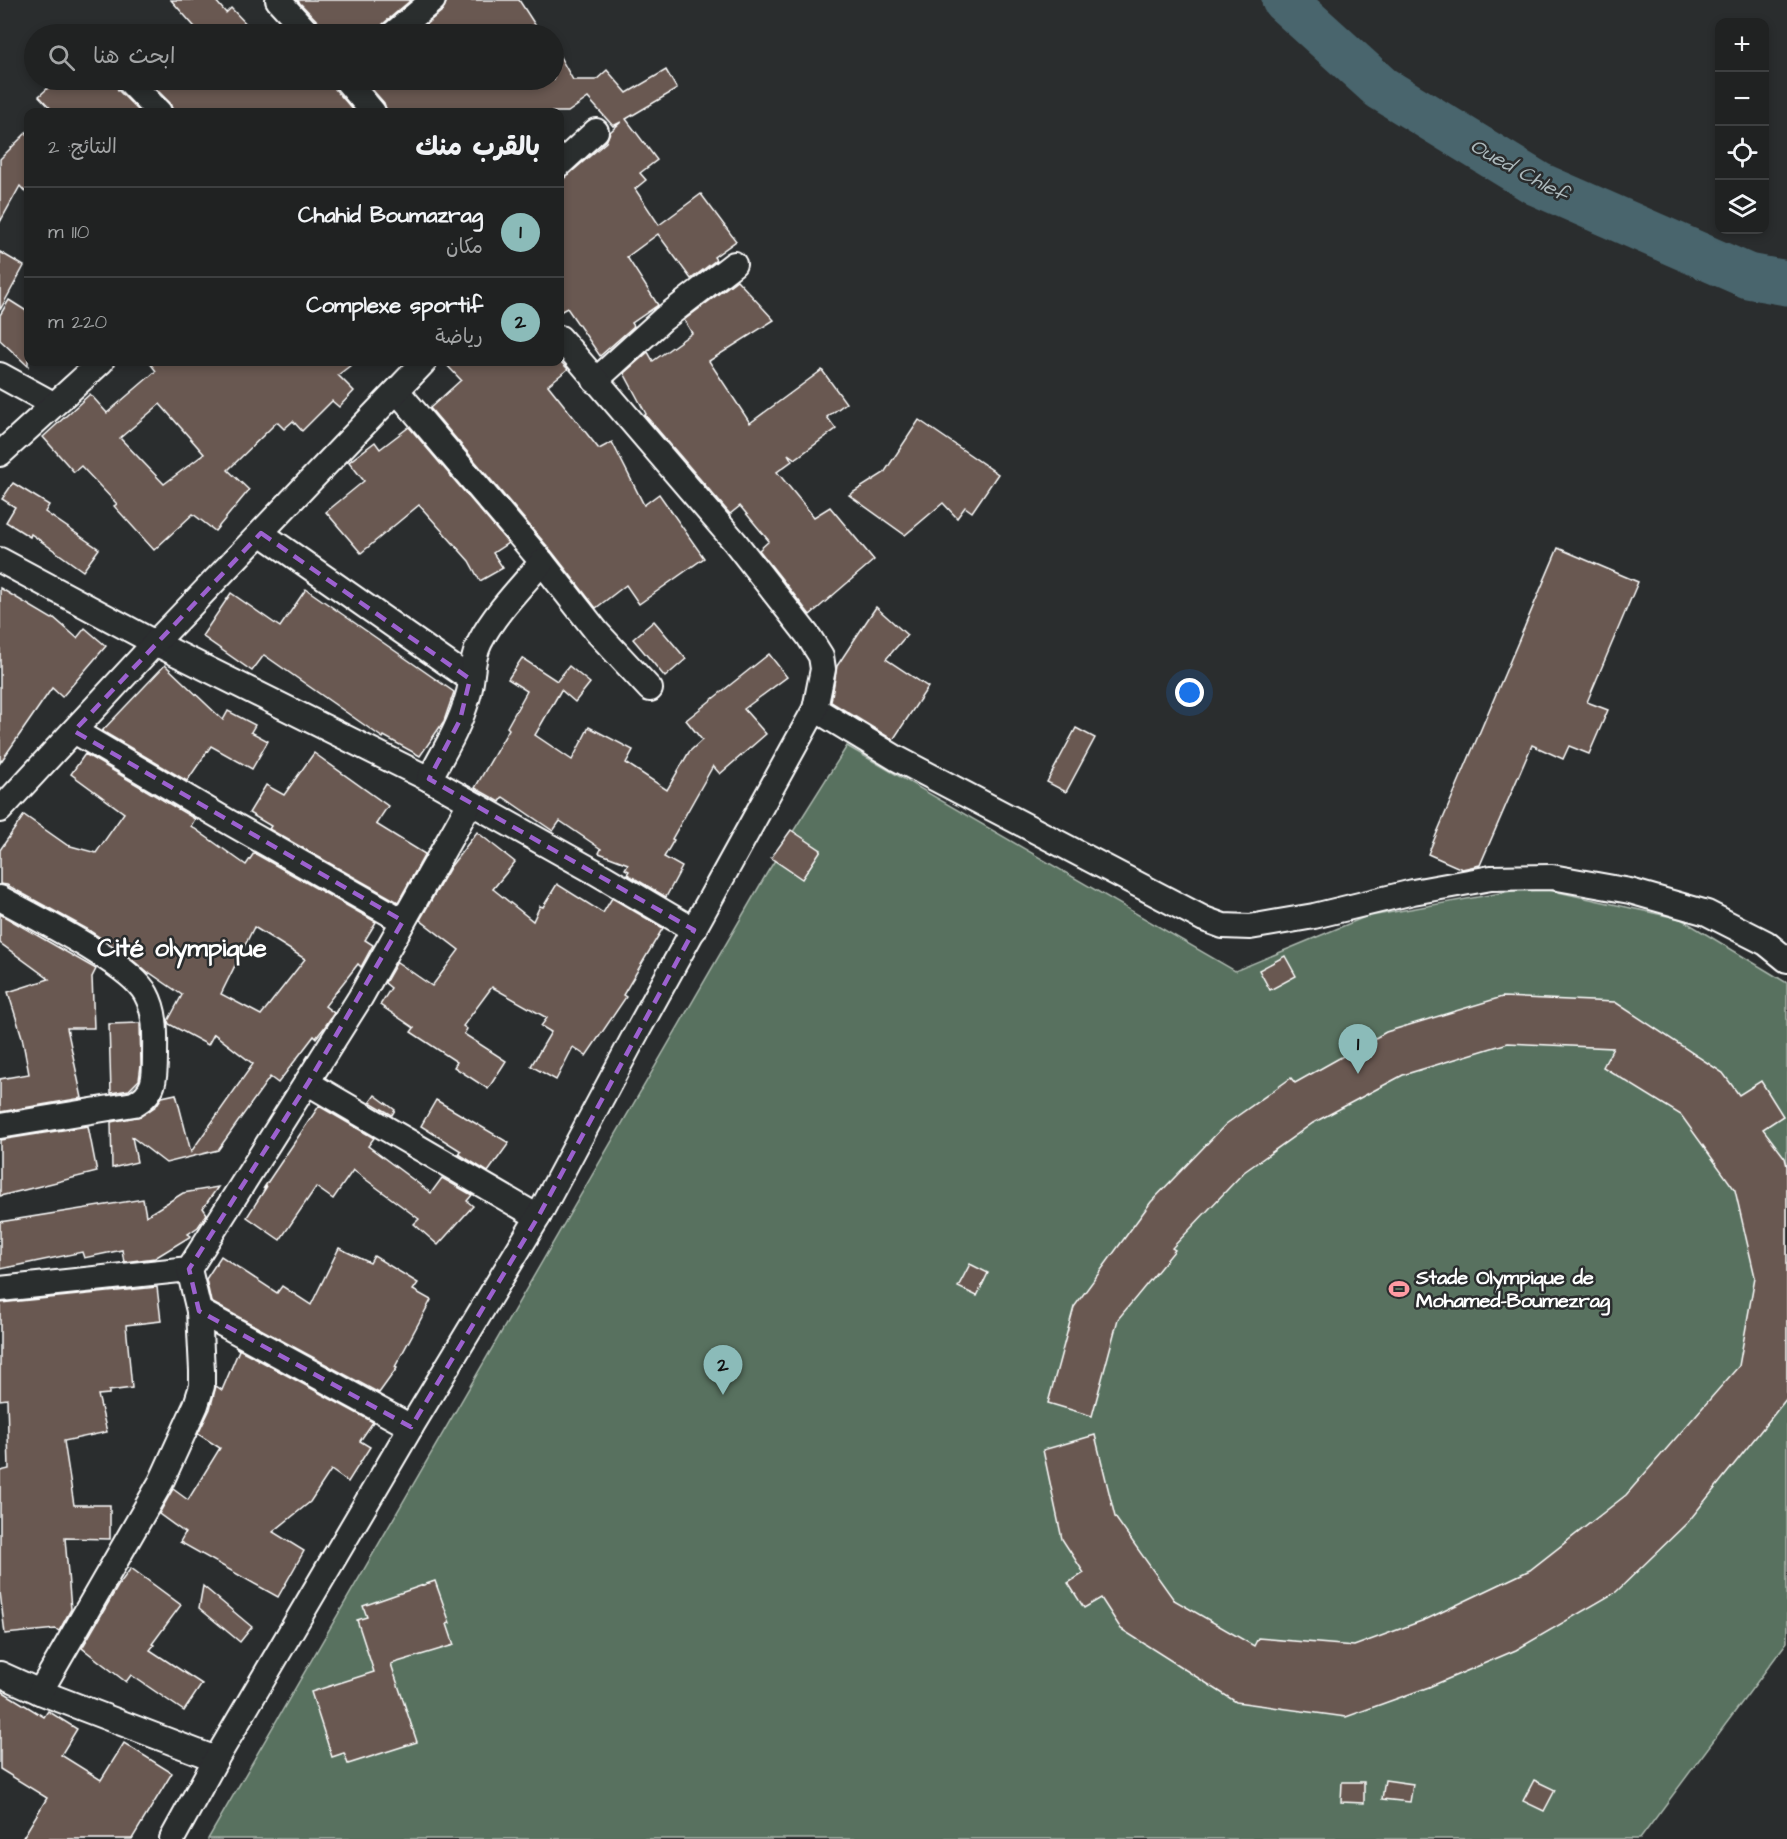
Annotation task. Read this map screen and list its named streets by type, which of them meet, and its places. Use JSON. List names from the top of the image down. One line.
{"districts":["Cité olympique"],"water":["Oued Chlef"],"places":{"sports":["Stade Olympique de Mohamed-Boumezrag"]},"page":{"map_buttons":["+","−"],"search":"ابحث هنا","heading":["بالقرب منك","النتائج: 2"],"list":[{"mark":"1","name":"Chahid Boumazrag","note":"مكان","value":"110 m"},{"mark":"2","name":"Complexe sportif","note":"رياضة","value":"220 m"}],"pins":["1","2"]}}
